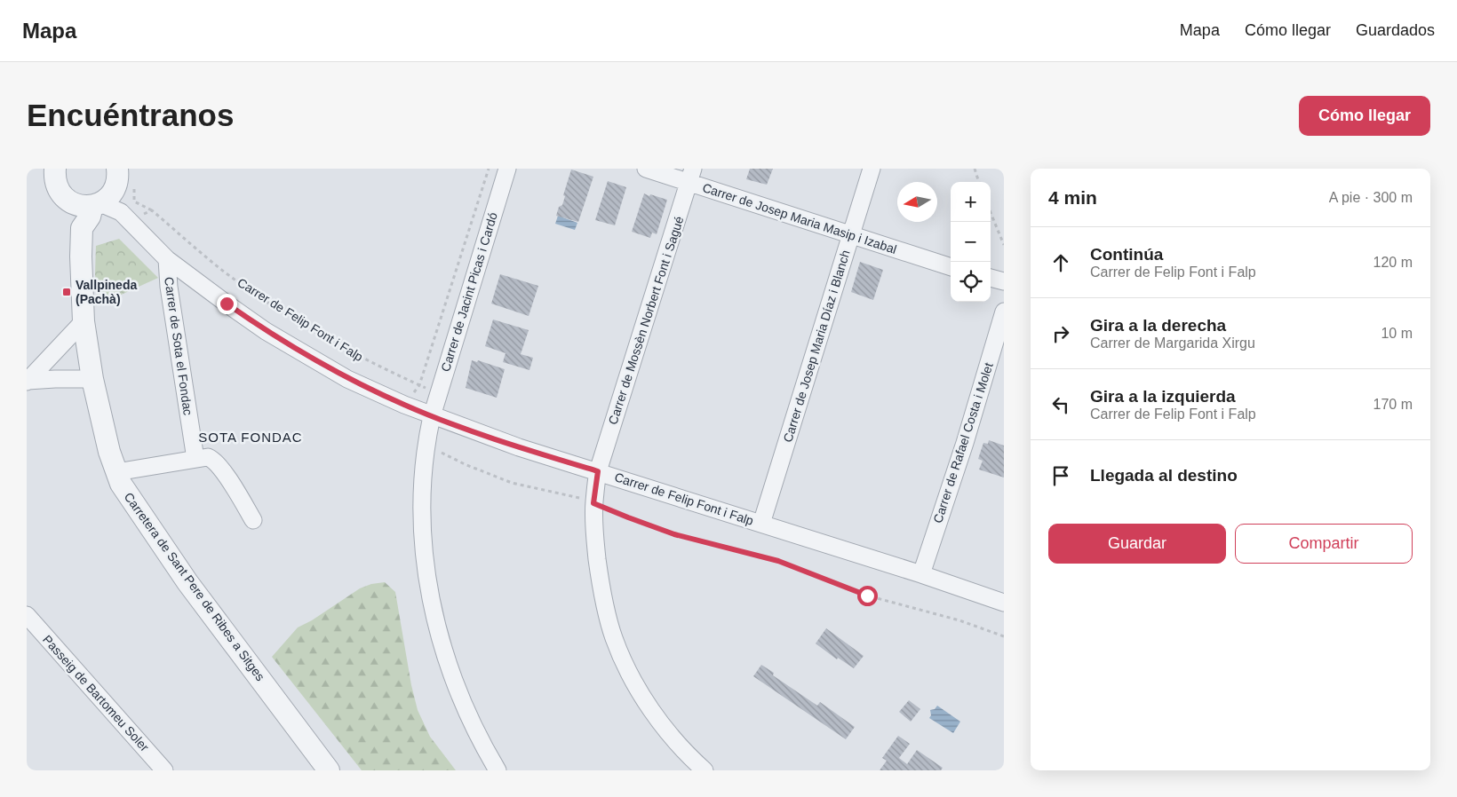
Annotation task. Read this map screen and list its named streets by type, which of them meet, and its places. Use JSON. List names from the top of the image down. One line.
{"streets":{"street":["Carrer de Josep Maria Masip i Izabal","Carrer de Jacint Picas i Cardó","Carrer de Felip Font i Falp","Carrer de Mossèn Norbert Font i Sagué","Carrer de Sota el Fondac","Carrer de Josep Maria Díaz i Blanch","Carrer de Rafael Costa i Molet","Carretera de Sant Pere de Ribes a Sitges","Passeig de Bartomeu Soler"]},"crossings":[["Carrer de Josep Maria Masip i Izabal","Carrer de Mossèn Norbert Font i Sagué"],["Carrer de Josep Maria Masip i Izabal","Carrer de Josep Maria Díaz i Blanch"],["Carrer de Jacint Picas i Cardó","Carrer de Felip Font i Falp"],["Carrer de Felip Font i Falp","Carrer de Mossèn Norbert Font i Sagué"],["Carrer de Felip Font i Falp","Carrer de Sota el Fondac"],["Carrer de Felip Font i Falp","Carrer de Josep Maria Díaz i Blanch"],["Carrer de Felip Font i Falp","Carrer de Rafael Costa i Molet"],["Carrer de Felip Font i Falp","Carretera de Sant Pere de Ribes a Sitges"]],"districts":["SOTA FONDAC"],"places":{"transit":["Vallpineda (Pachà)"]},"north":"left","page":{"header":"Mapa","nav":["Mapa","Cómo llegar","Guardados"],"buttons":["Cómo llegar",["Guardar","Compartir"]],"title":"Encuéntranos","heading":["4 min","A pie · 300 m"],"map_buttons":["+","−"],"list":[["Continúa","Carrer de Felip Font i Falp","120 m"],["Gira a la derecha","Carrer de Margarida Xirgu","10 m"],["Gira a la izquierda","Carrer de Felip Font i Falp","170 m"],"Llegada al destino"]}}
